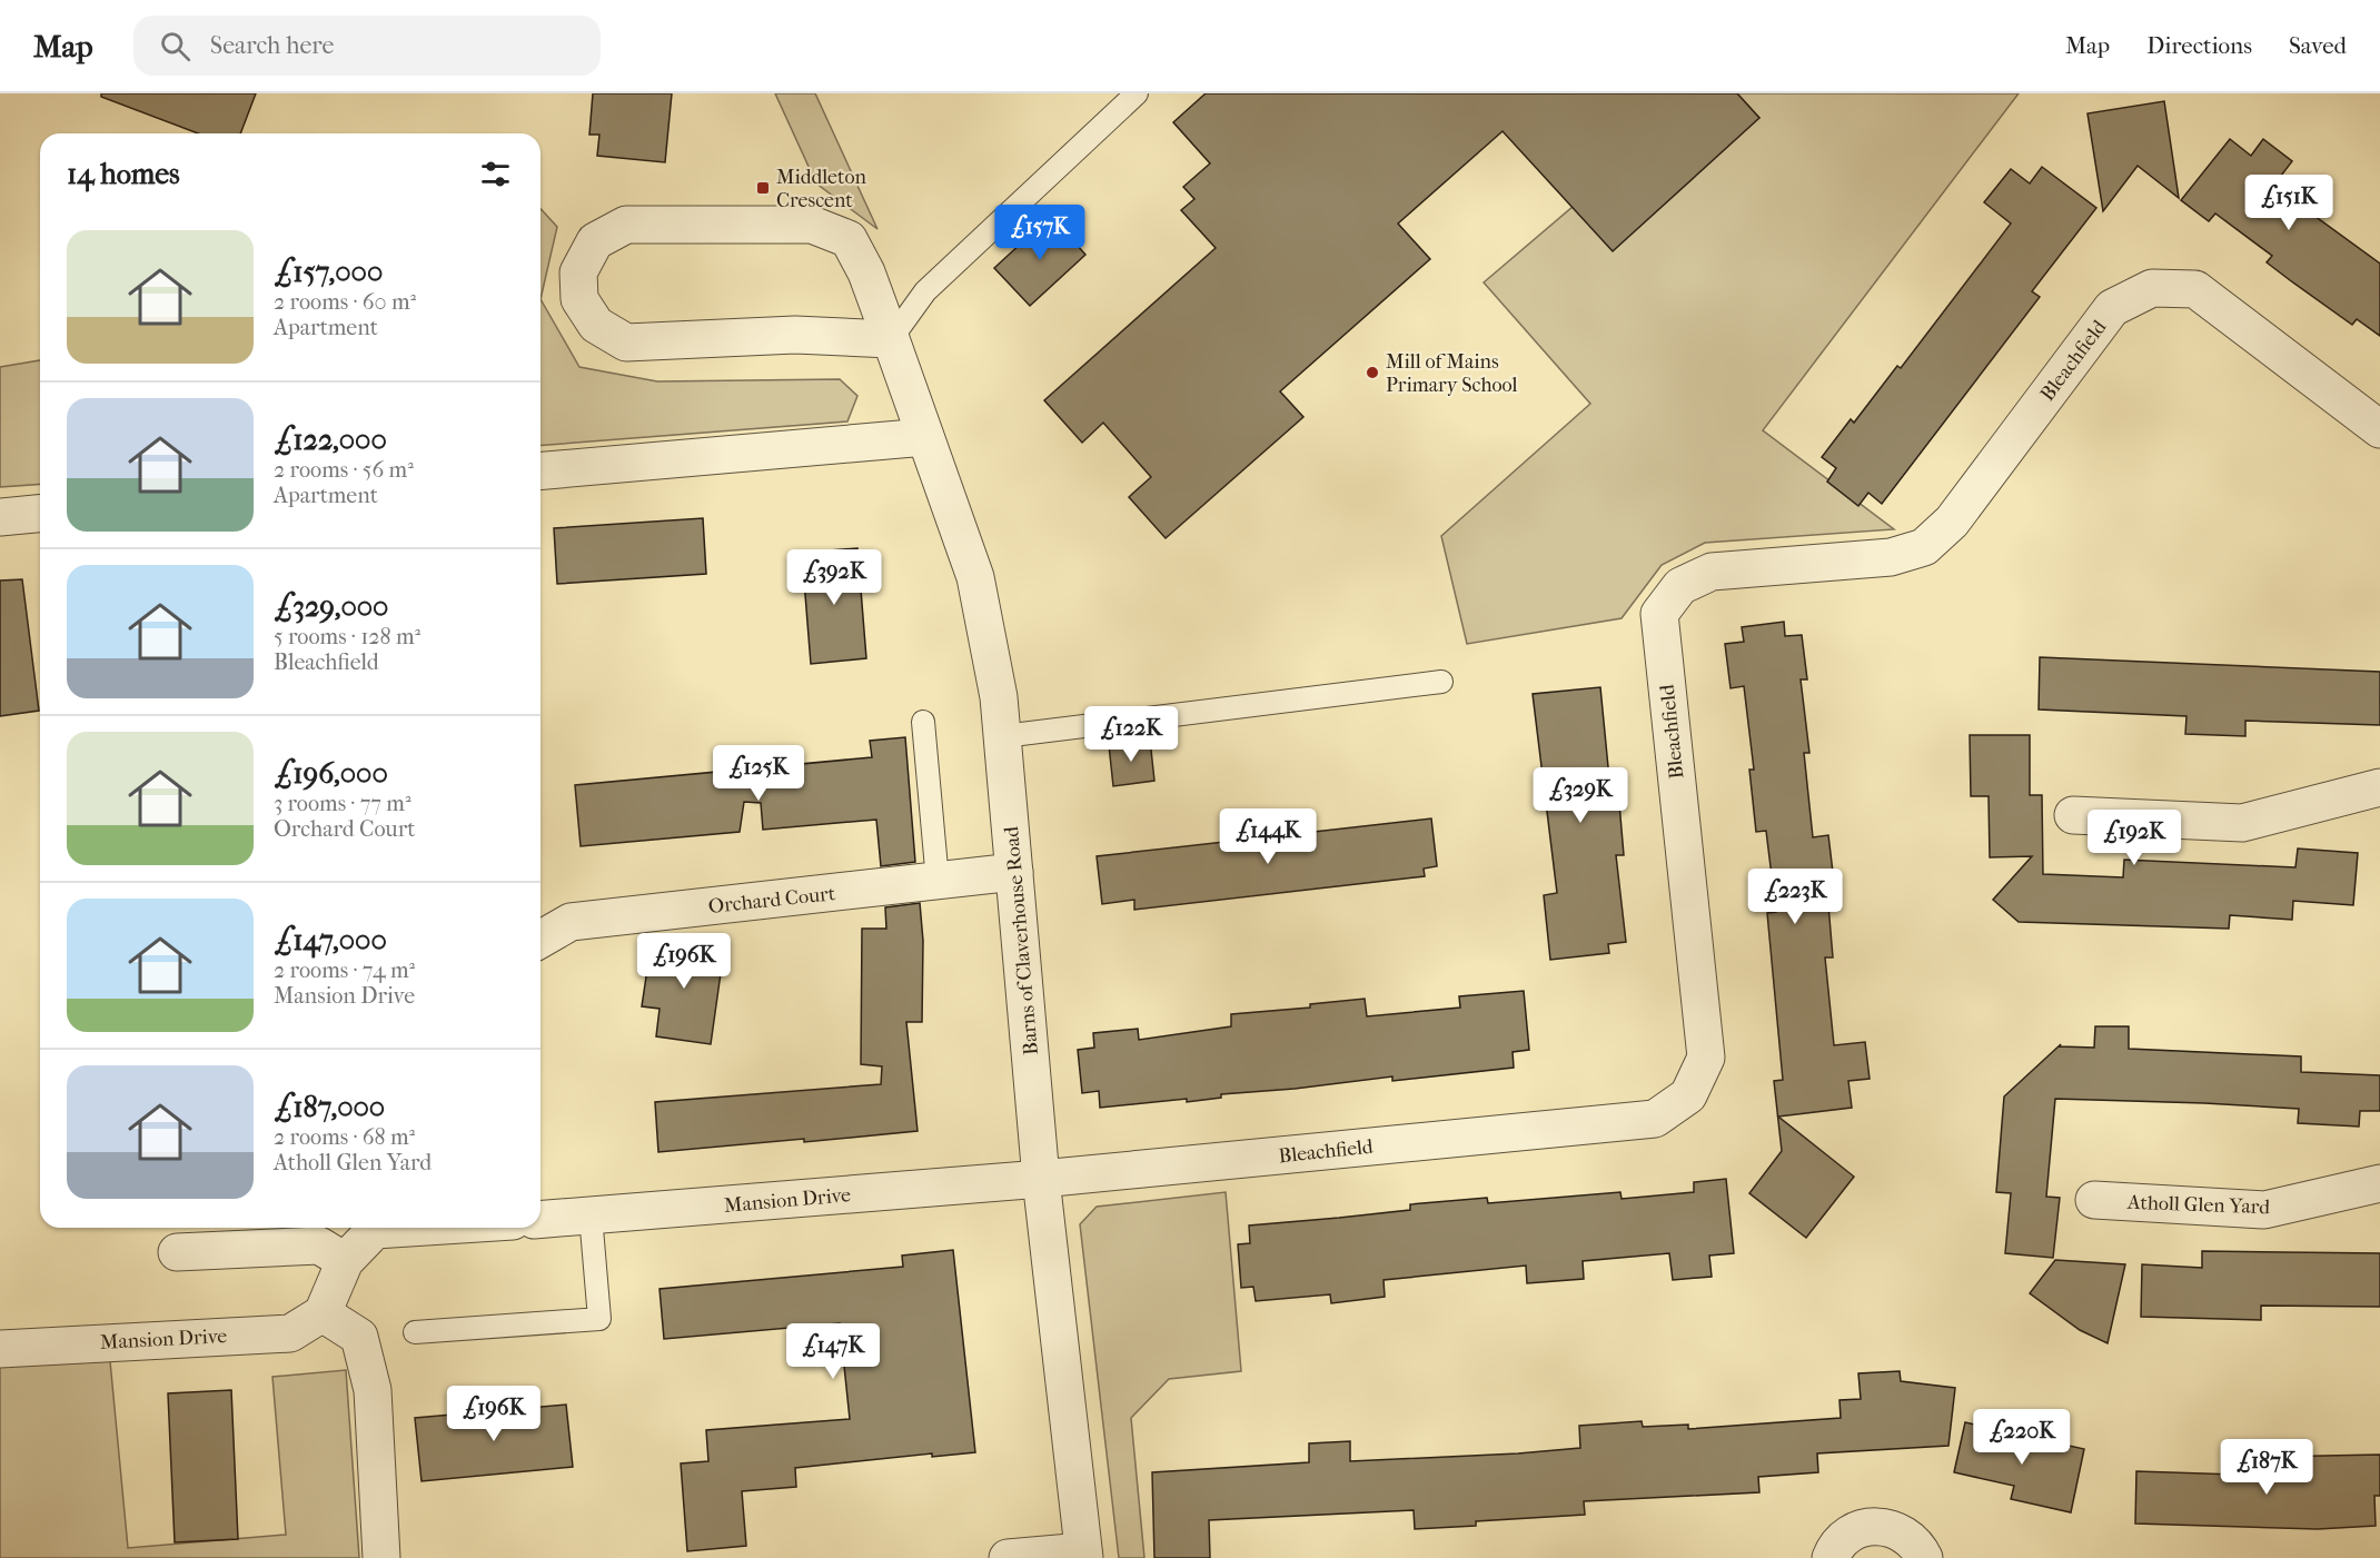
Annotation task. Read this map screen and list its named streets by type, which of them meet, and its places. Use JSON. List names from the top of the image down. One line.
{"streets":{"street":["Bleachfield","Orchard Court","Barns of Claverhouse Road","Mansion Drive","Atholl Glen Yard"]},"crossings":[["Bleachfield","Barns of Claverhouse Road"],["Bleachfield","Mansion Drive"],["Orchard Court","Barns of Claverhouse Road"],["Barns of Claverhouse Road","Mansion Drive"]],"places":{"transit":["Middleton Crescent"],"other":["Mill of Mains Primary School"]},"page":{"header":"Map","search":"Search here","nav":["Map","Directions","Saved"],"heading":"14 homes","price":["£151K","£157K","£392K","£122K","£125K","£329K","£144K","£192K","£223K","£196K","£147K","£196K","£220K","£187K"],"list":[{"name":"£157,000","note":"2 rooms · 60 m² · Apartment"},{"name":"£122,000","note":"2 rooms · 56 m² · Apartment"},{"name":"£329,000","note":"5 rooms · 128 m² · Bleachfield"},{"name":"£196,000","note":"3 rooms · 77 m² · Orchard Court"},{"name":"£147,000","note":"2 rooms · 74 m² · Mansion Drive"},{"name":"£187,000","note":"2 rooms · 68 m² · Atholl Glen Yard"}]}}
